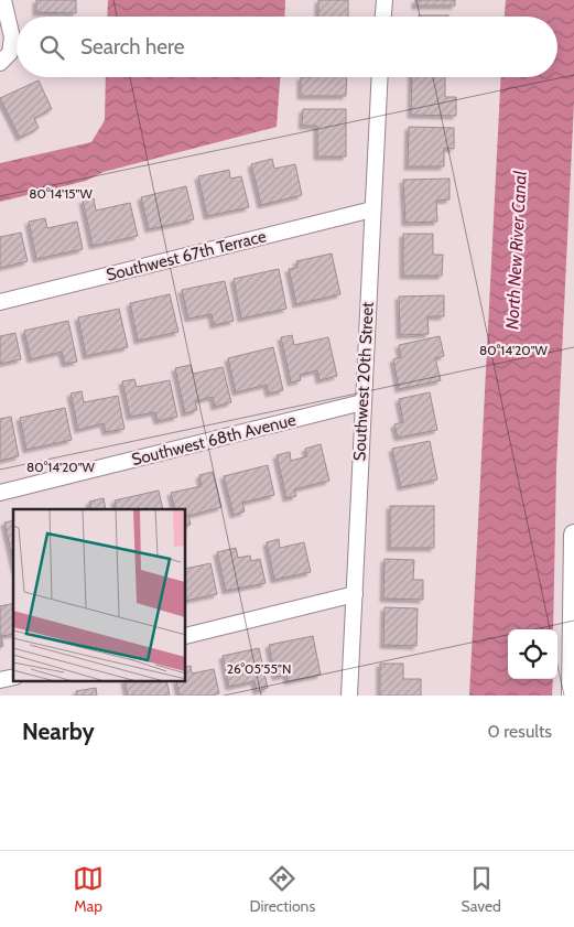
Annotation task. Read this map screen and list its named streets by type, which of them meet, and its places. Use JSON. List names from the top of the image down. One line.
{"streets":{"street":["Southwest 67th Terrace","Southwest 20th Street","Southwest 68th Avenue"]},"crossings":[["Southwest 67th Terrace","Southwest 20th Street"],["Southwest 20th Street","Southwest 68th Avenue"]],"water":["North New River Canal"],"page":{"search":"Search here","heading":["Nearby","0 results"],"nav":["Map","Directions","Saved"]},"coordinates":["80°14'15\"W","80°14'20\"W","26°05'55\"N"]}
